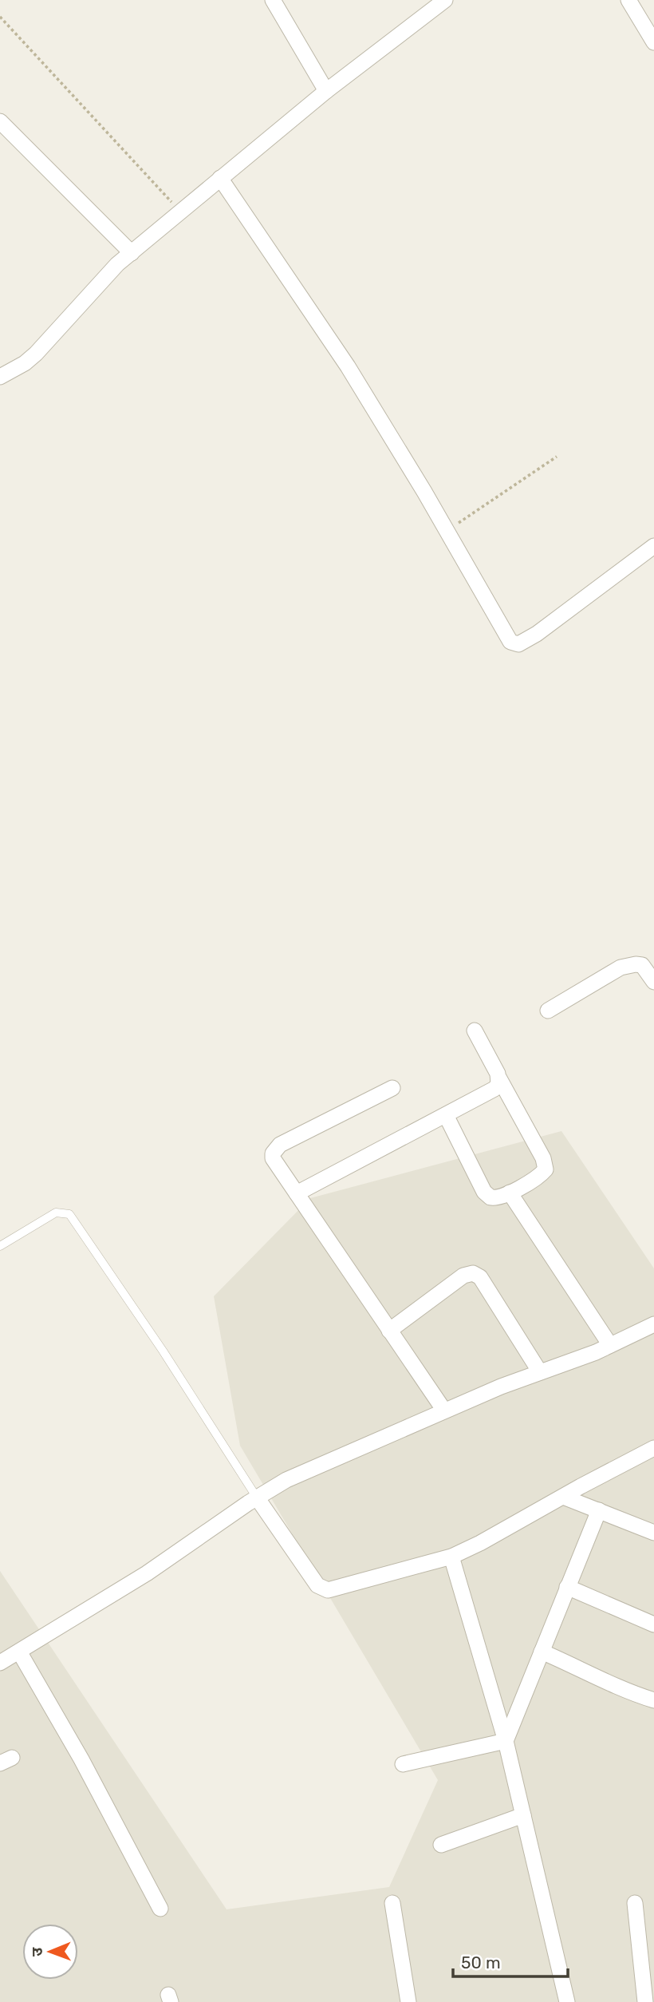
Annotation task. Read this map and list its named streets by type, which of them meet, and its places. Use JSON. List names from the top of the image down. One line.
{"scale_bar":"50 m","north":"left"}
